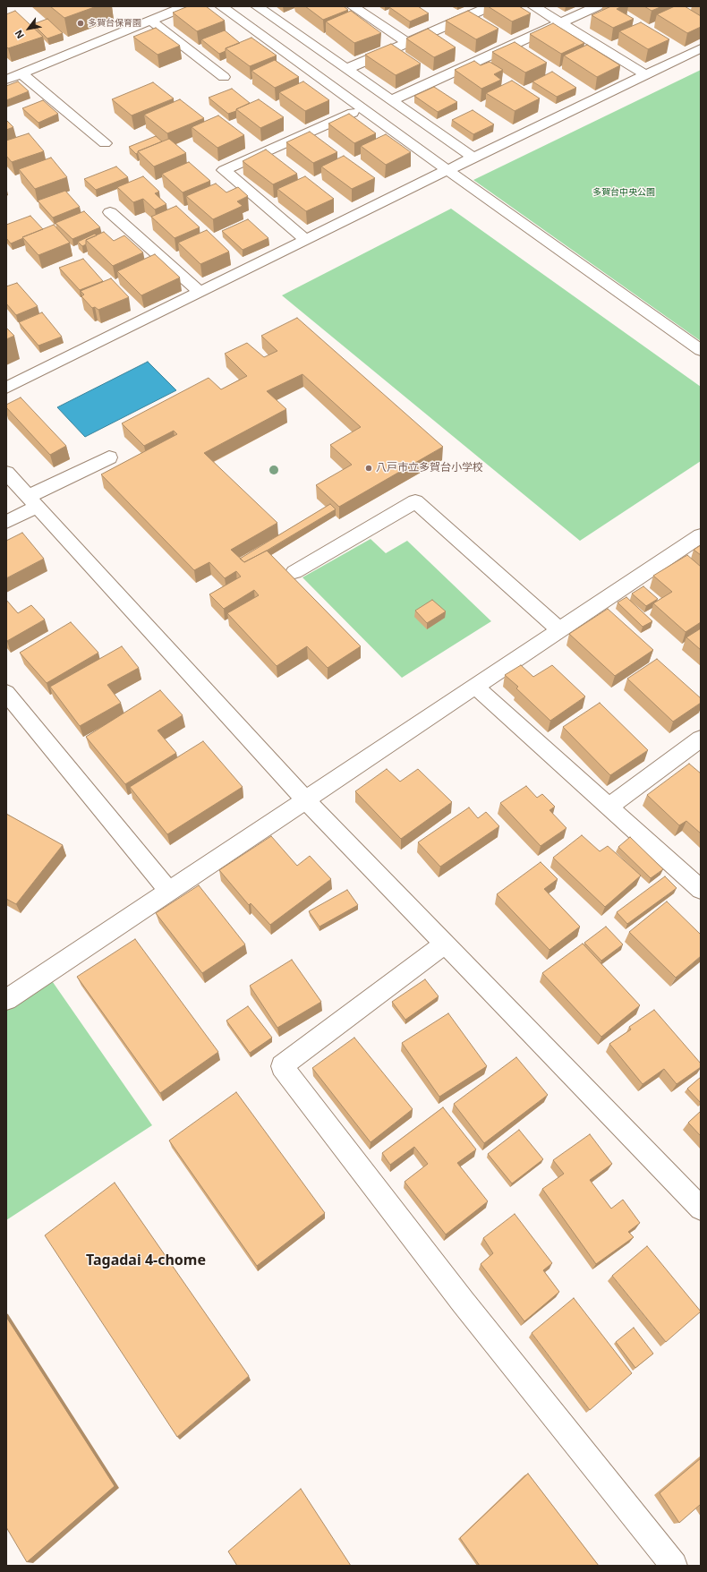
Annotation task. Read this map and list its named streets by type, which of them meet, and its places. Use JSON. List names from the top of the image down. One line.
{"districts":["Tagadai 4-chome"],"parks":["多賀台中央公園"],"places":["多賀台保育園","八戸市立多賀台小学校"],"north":"bottom left"}
